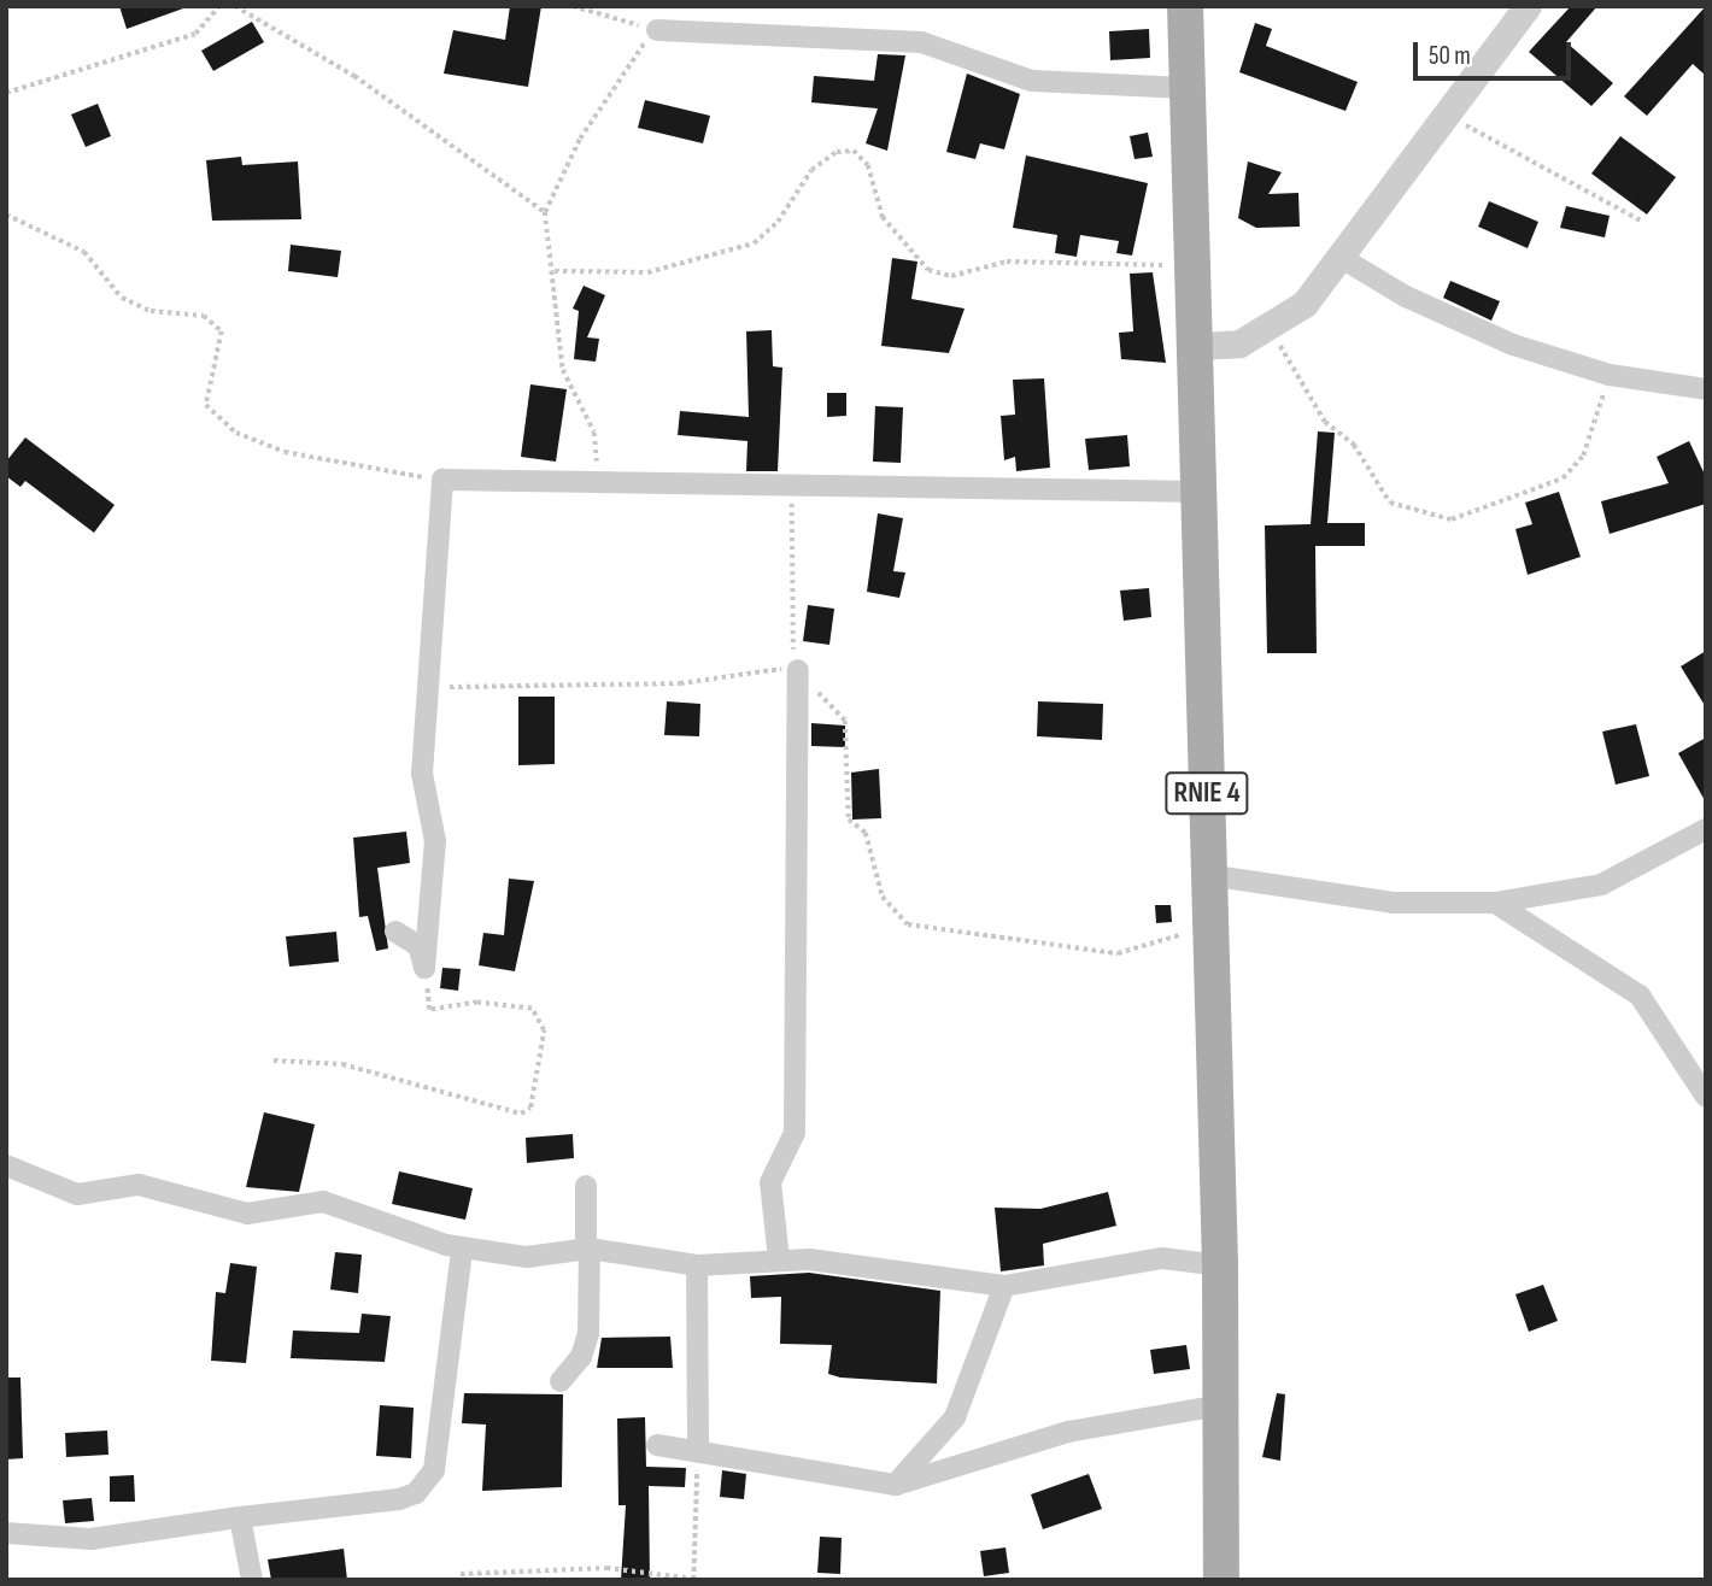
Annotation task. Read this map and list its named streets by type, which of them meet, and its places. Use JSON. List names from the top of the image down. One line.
{"streets":{"main road":["RNIE 4"]},"scale_bar":"50 m"}
